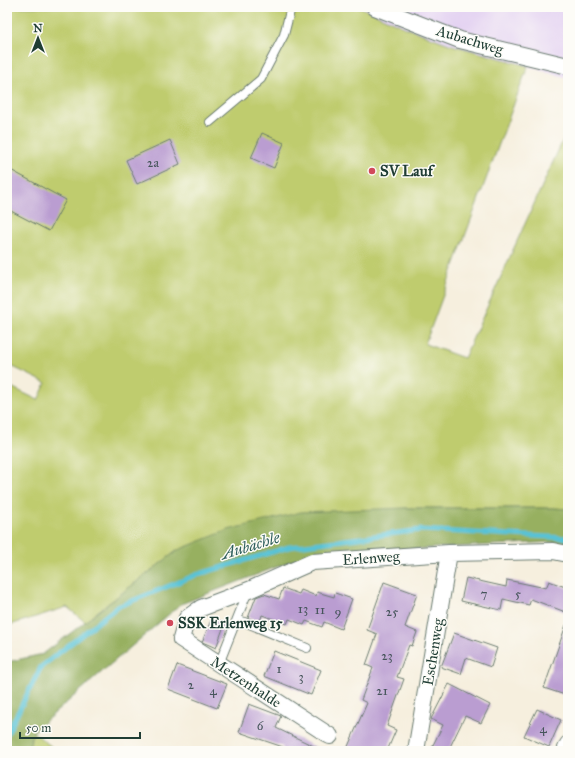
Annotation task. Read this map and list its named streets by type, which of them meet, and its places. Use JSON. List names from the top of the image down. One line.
{"streets":{"street":["Aubachweg","Erlenweg","Eschenweg","Metzenhalde"]},"crossings":[["Erlenweg","Eschenweg"],["Erlenweg","Metzenhalde"]],"water":["Aubächle"],"places":["SV Lauf","SSK Erlenweg 15"],"house_numbers":["2a","7","5","13","11","9","25","23","1","3","2","4","21","6","4"],"scale_bar":"50 m","north":"top"}
